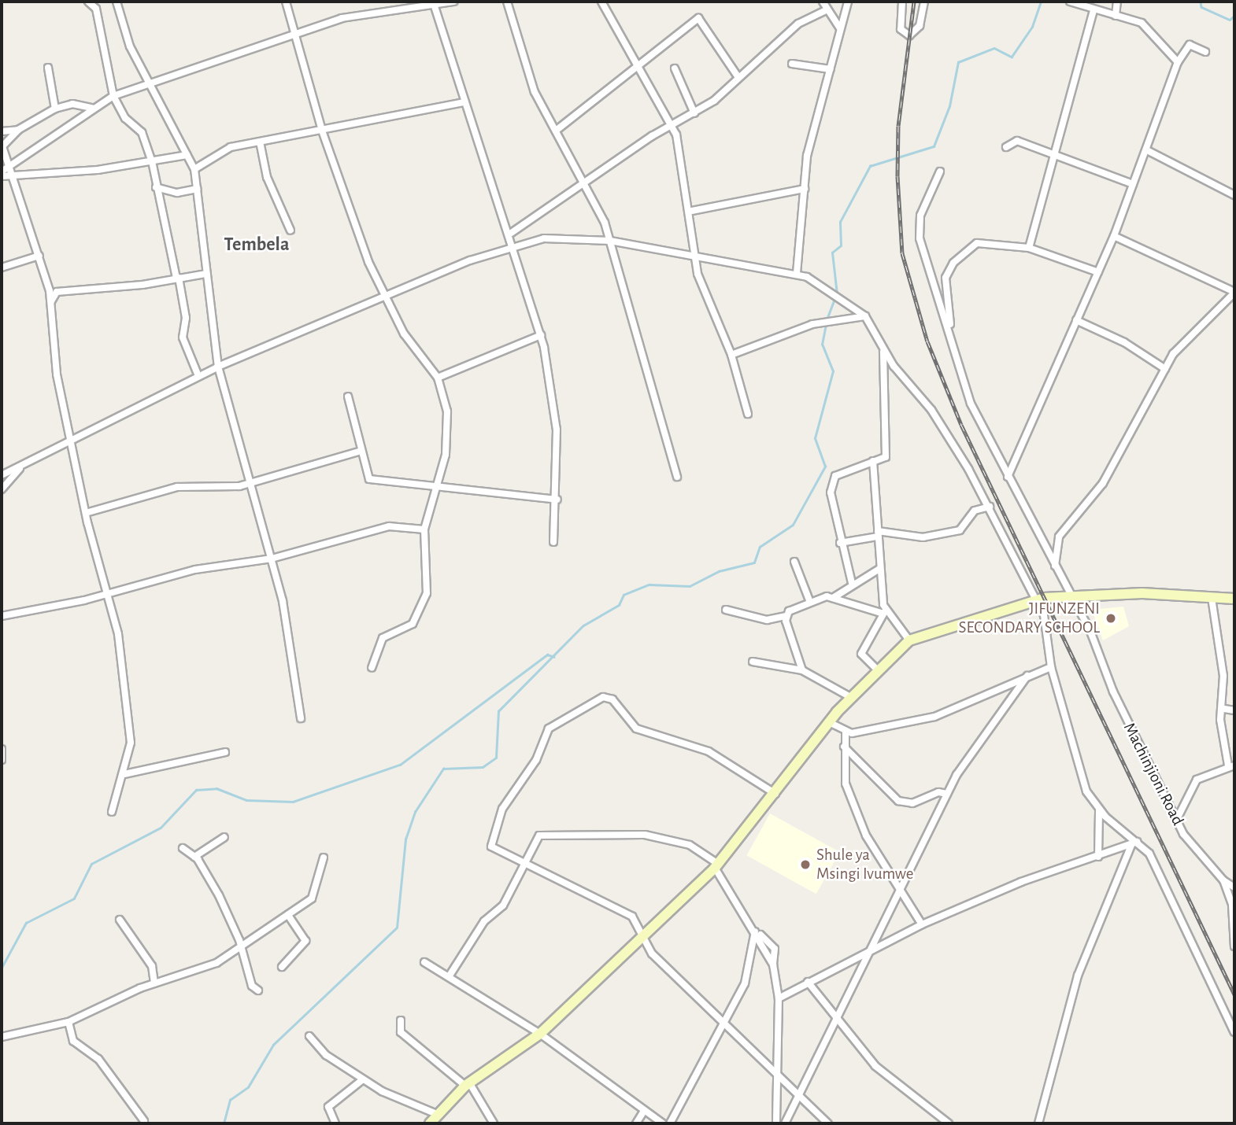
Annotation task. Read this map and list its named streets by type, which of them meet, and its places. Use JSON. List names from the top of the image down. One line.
{"streets":{"street":["Machinjioni Road"]},"districts":["Tembela"],"places":["JIFUNZENI SECONDARY SCHOOL","Shule ya Msingi Ivumwe"]}
